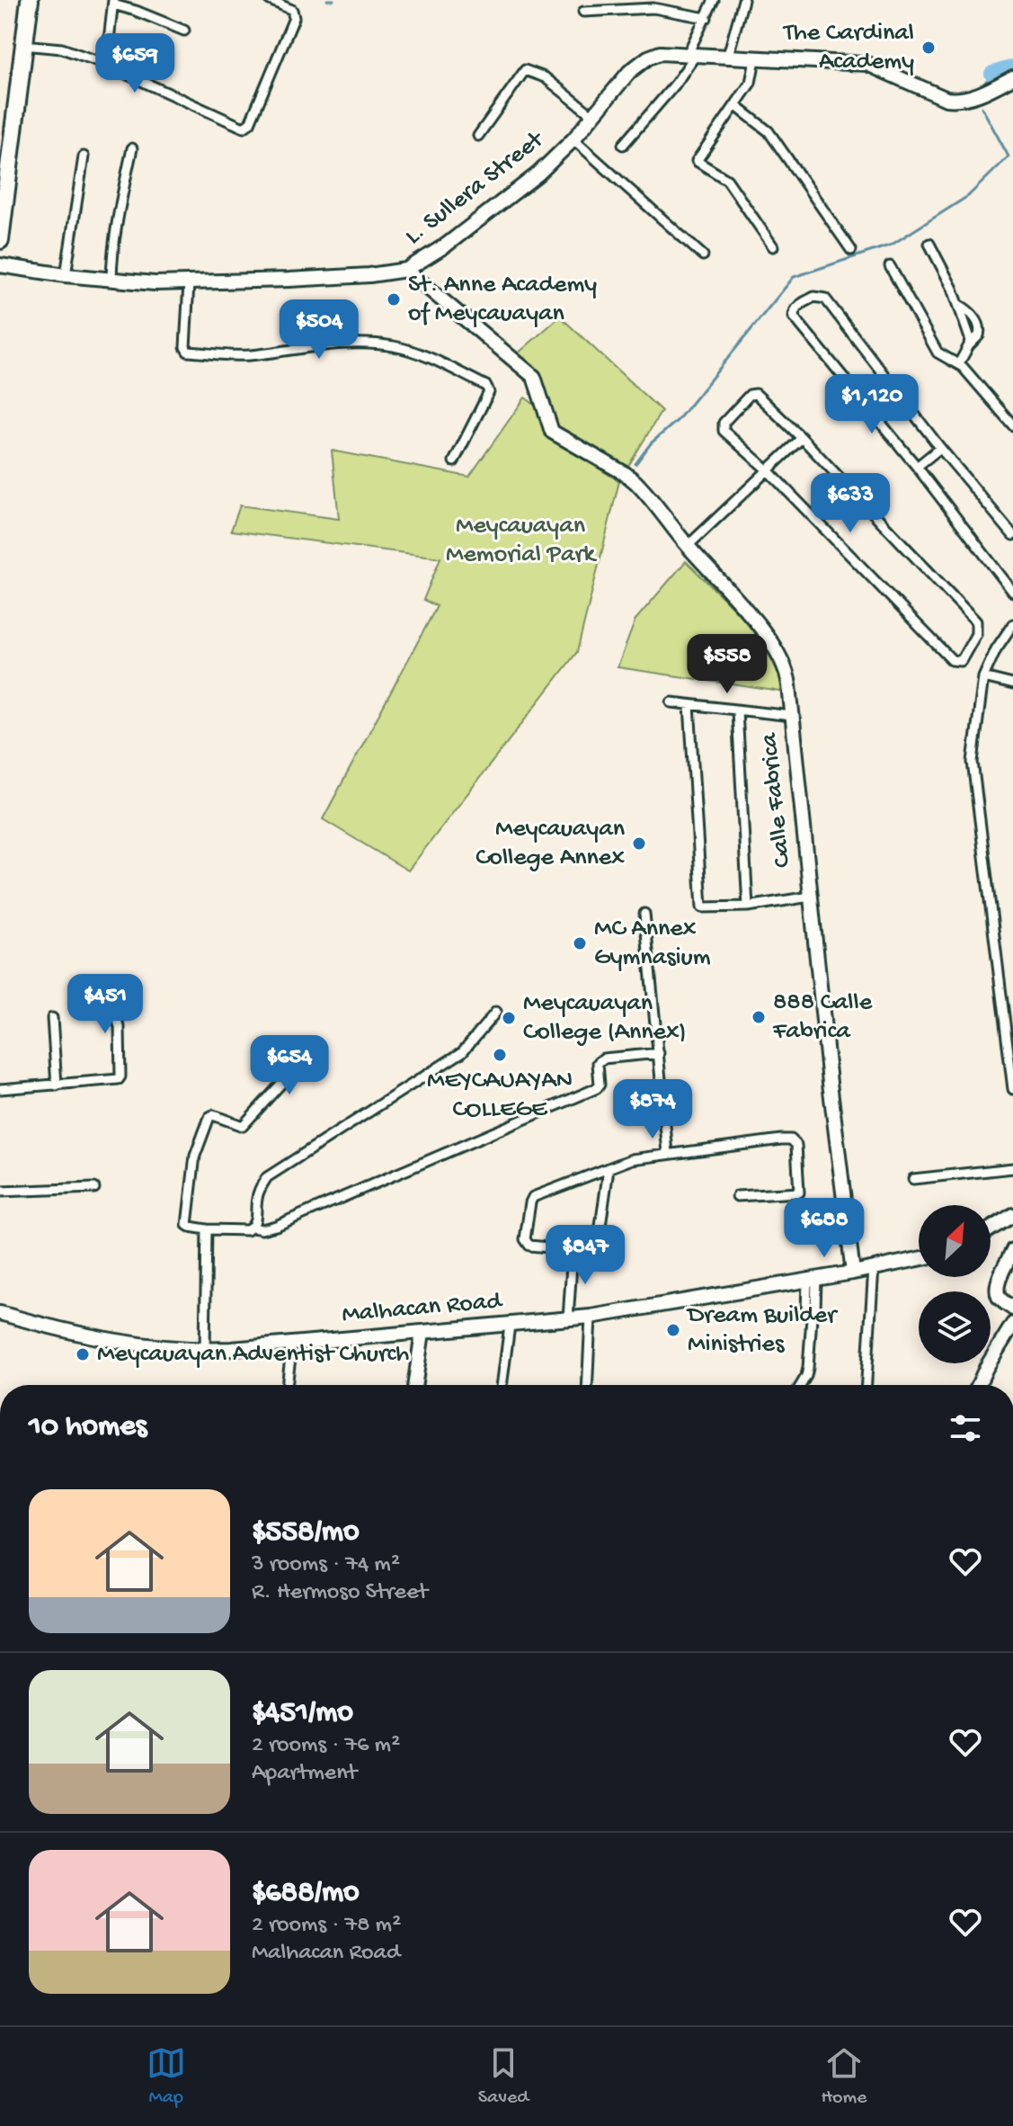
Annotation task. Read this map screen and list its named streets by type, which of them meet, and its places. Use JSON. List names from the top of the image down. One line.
{"streets":{"street":["L. Sullera Street","Calle Fabrica","Malhacan Road"]},"crossings":[["L. Sullera Street","Calle Fabrica"],["Calle Fabrica","Malhacan Road"]],"parks":["Meycauayan Memorial Park"],"places":["The Cardinal Academy","St. Anne Academy of Meycauayan","Meycauayan College Annex","MC Annex Gymnasium","888 Calle Fabrica","Meycauayan College (Annex)","MEYCAUAYAN COLLEGE","Dream Builder Ministries","Meycauayan Adventist Church"],"north":"top right","page":{"price":["$659","$504","$1,120","$633","$558","$451","$654","$874","$688","$847"],"heading":"10 homes","list":[{"name":"$558/mo","note":"3 rooms · 74 m² · R. Hermoso Street"},{"name":"$451/mo","note":"2 rooms · 76 m² · Apartment"},{"name":"$688/mo","note":"2 rooms · 78 m² · Malhacan Road"}],"tabs":["Map","Saved","Home"]}}
